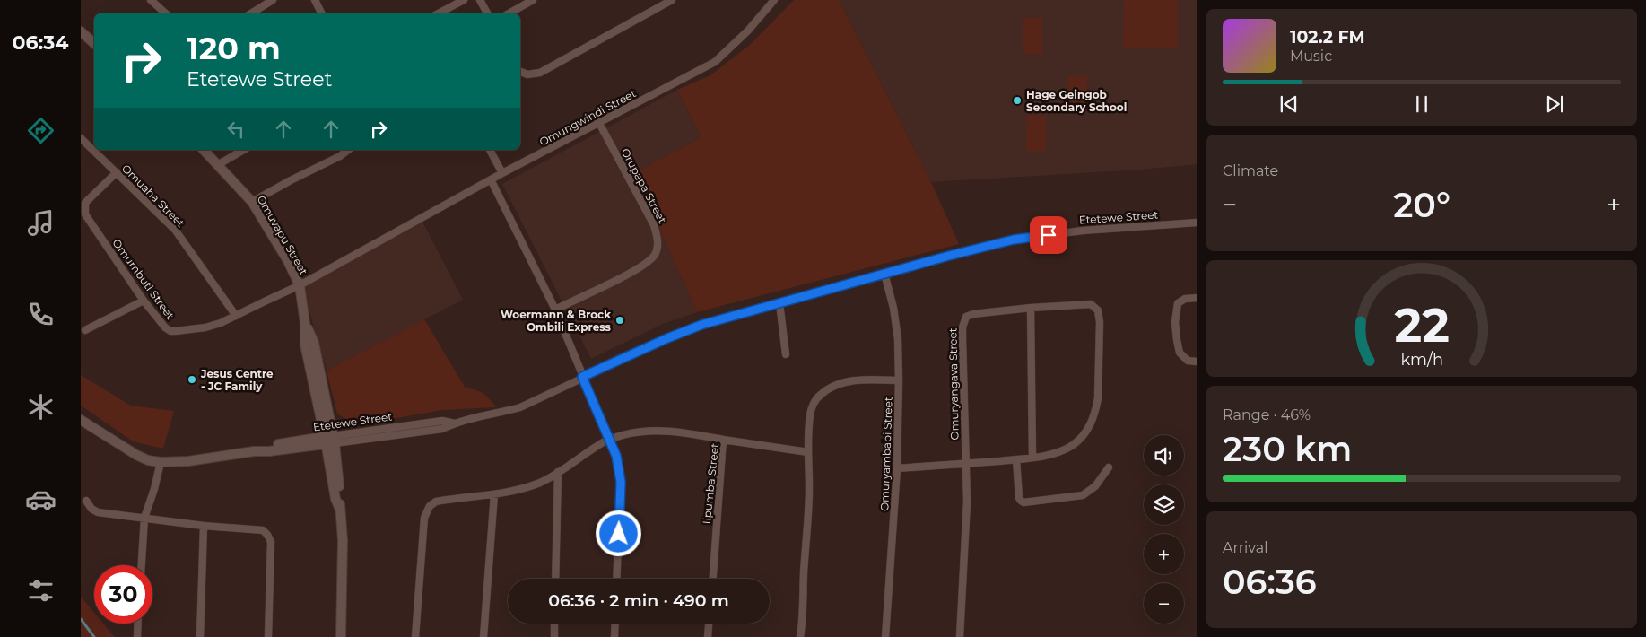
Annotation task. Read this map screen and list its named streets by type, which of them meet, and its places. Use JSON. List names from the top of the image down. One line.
{"streets":{"street":["Omungwindi Street","Orupapa Street","Omuaha Street","Etetewe Street","Omuvapu Street","Omumbuti Street","Omuryangava Street","Omuryambabi Street","Iipumba Street"]},"crossings":[["Omungwindi Street","Orupapa Street"],["Omungwindi Street","Omuvapu Street"],["Omungwindi Street","Omumbuti Street"],["Omuaha Street","Omumbuti Street"],["Etetewe Street","Omuvapu Street"],["Etetewe Street","Omuryambabi Street"],["Omuvapu Street","Omumbuti Street"],["Omuryangava Street","Omuryambabi Street"]],"places":["Hage Geingob Secondary School","Woermann & Brock Ombili Express","Jesus Centre - JC Family"],"page":{"tabs":"06:34","turn":["120 m","Etetewe Street"],"song":["102.2 FM","Music"],"tile":["Climate",["Range · 46%","230 km"],["Arrival","06:36"]],"heat":["−","20°","+"],"map_buttons":["+","−"],"limit":"30","trip":"06:36 · 2 min · 490 m","gauge":["22","km/h"]}}
